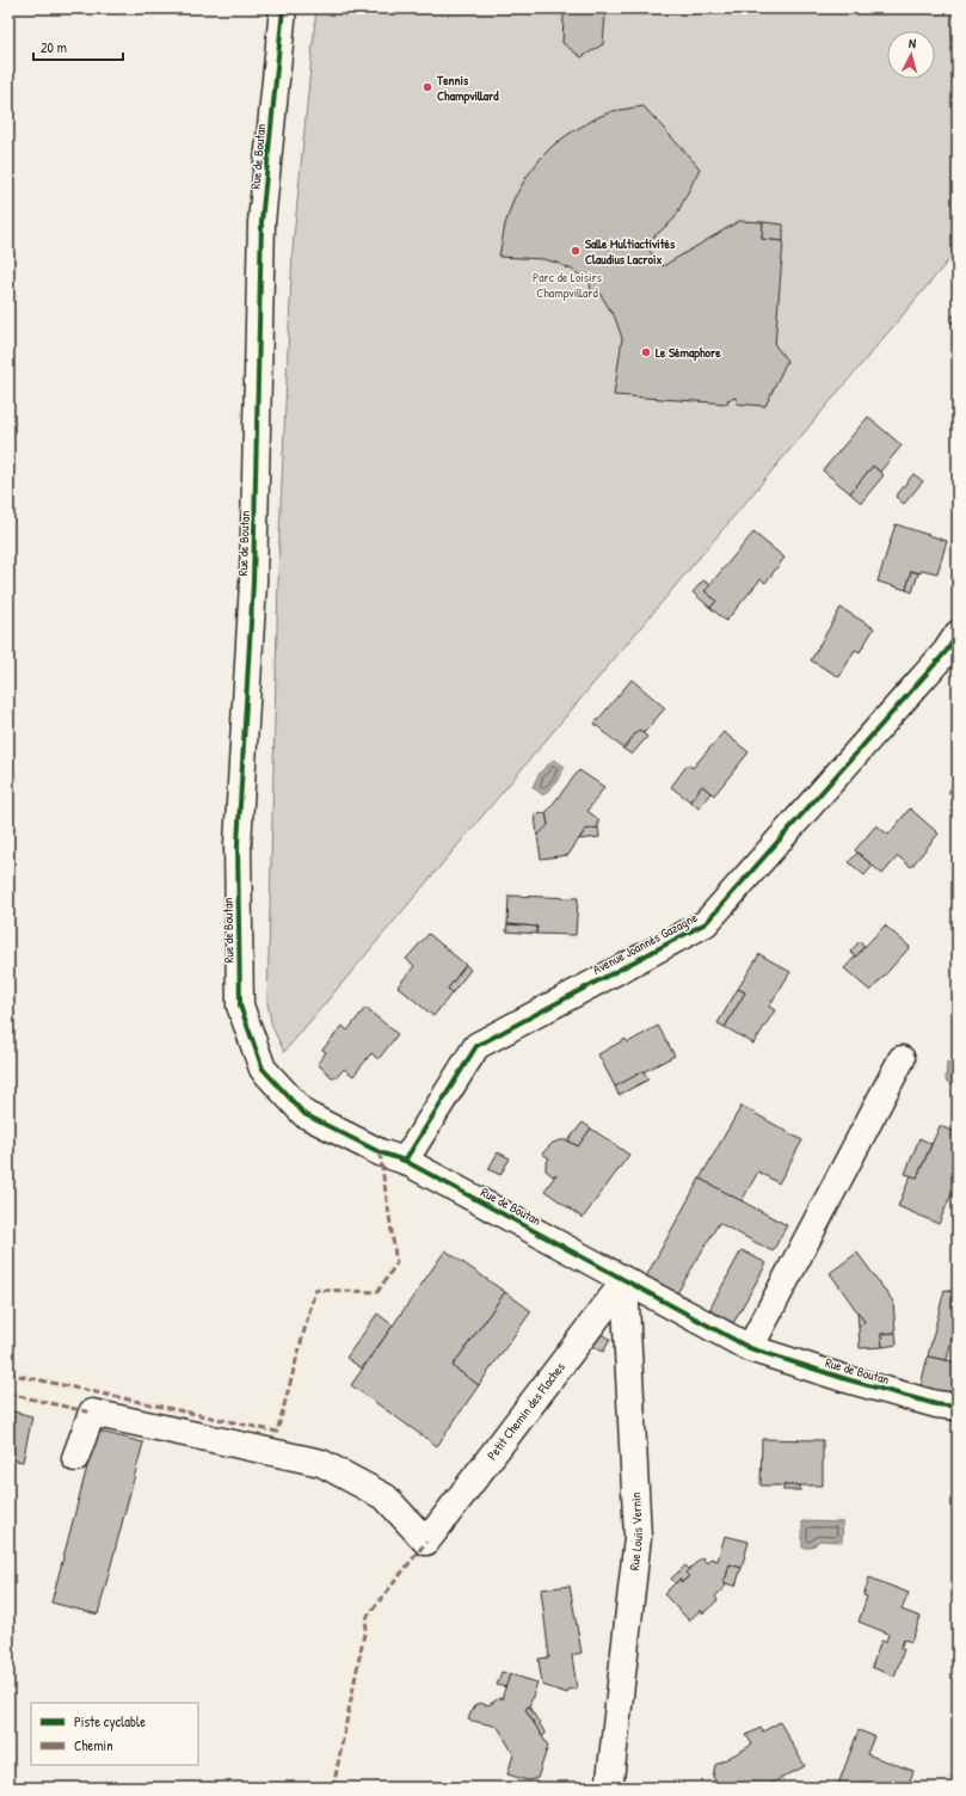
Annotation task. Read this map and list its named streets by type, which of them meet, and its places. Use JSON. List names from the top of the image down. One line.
{"streets":{"street":["Rue de Boutan","Avenue Joannès Gazagne","Petit Chemin des Flaches","Rue Louis Vernin"]},"crossings":[["Rue de Boutan","Avenue Joannès Gazagne"],["Rue de Boutan","Petit Chemin des Flaches"],["Rue de Boutan","Rue Louis Vernin"],["Petit Chemin des Flaches","Rue Louis Vernin"]],"parks":["Parc de Loisirs Champvillard"],"places":["Tennis Champvillard","Salle Multiactivités Claudius Lacroix","Le Sémaphore"],"legend":["Piste cyclable","Chemin"],"scale_bar":"20 m","north":"top"}
